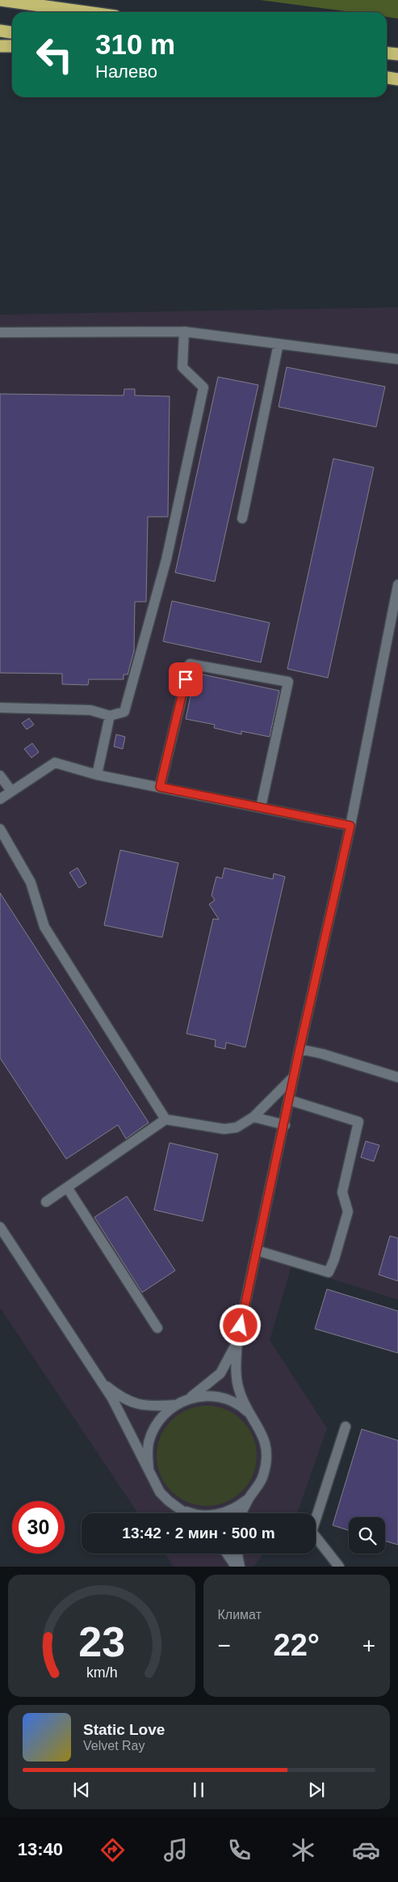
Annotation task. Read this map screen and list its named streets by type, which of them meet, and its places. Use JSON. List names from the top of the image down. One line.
{"page":{"turn":["310 m","Налево"],"limit":"30","trip":"13:42 · 2 мин · 500 m","tile":"Климат","heat":["−","22°","+"],"song":["Static Love","Velvet Ray"],"tabs":"13:40","gauge":["23","km/h"]}}
